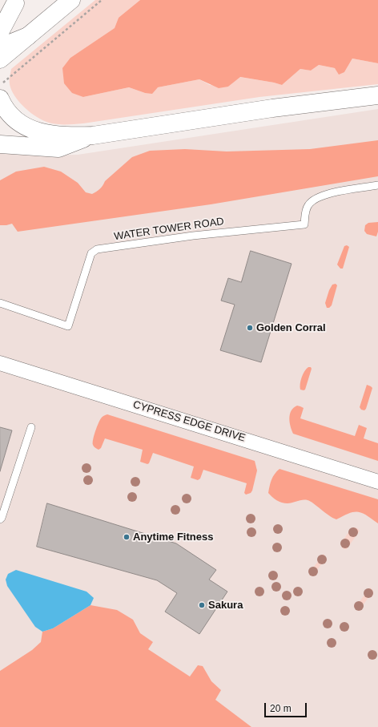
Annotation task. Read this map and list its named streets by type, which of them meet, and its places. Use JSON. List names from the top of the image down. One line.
{"streets":{"street":["CYPRESS EDGE DRIVE"],"lane":["WATER TOWER ROAD"]},"places":["Golden Corral","Anytime Fitness","Sakura"],"scale_bar":"20 m"}
